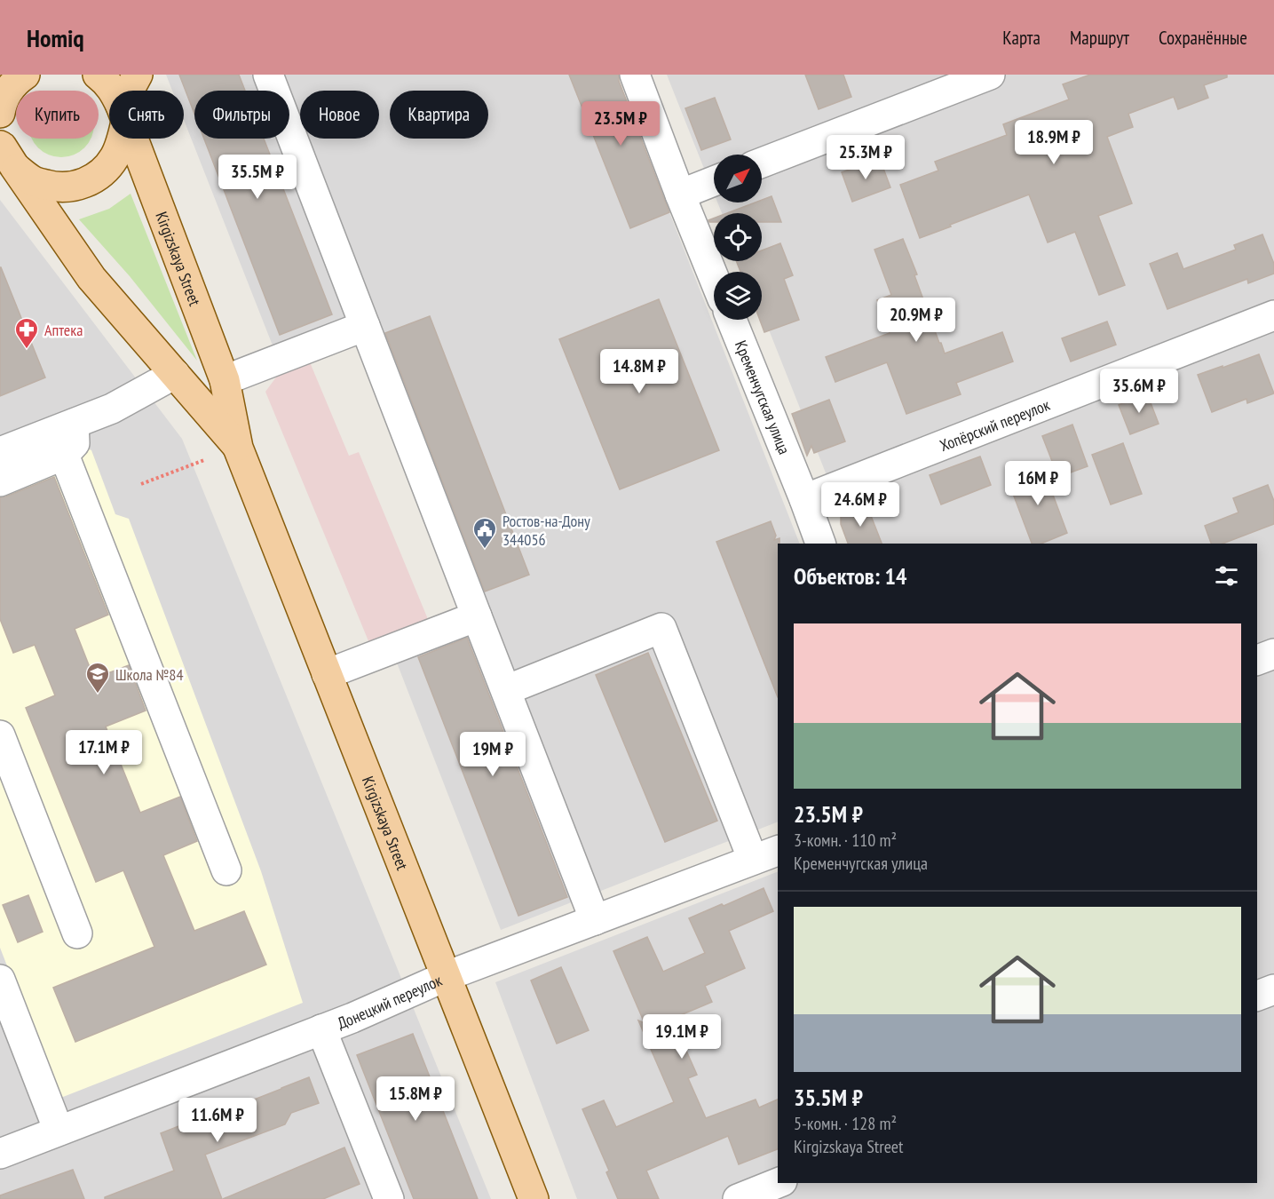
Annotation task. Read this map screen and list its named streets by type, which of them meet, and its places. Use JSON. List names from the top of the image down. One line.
{"streets":{"main road":["Kirgizskaya Street"],"street":["Кременчугская улица","Хопёрский переулок","Донецкий переулок"]},"crossings":[["Kirgizskaya Street","Донецкий переулок"],["Кременчугская улица","Хопёрский переулок"]],"places":{"pharmacy":["Аптека"],"public building":["Ростов-на-Дону 344056"],"school or university":["Школа №84"]},"north":"top right","page":{"header":"Homiq","nav":["Карта","Маршрут","Сохранённые"],"chip":["Купить","Снять","Фильтры","Новое","Квартира"],"price":["23.5M ₽","18.9M ₽","25.3M ₽","35.5M ₽","20.9M ₽","14.8M ₽","35.6M ₽","16M ₽","24.6M ₽","17.1M ₽","19M ₽","19.1M ₽","15.8M ₽","11.6M ₽"],"heading":"Объектов: 14","list":[{"name":"23.5M ₽","note":"3-комн. · 110 m² · Кременчугская улица"},{"name":"35.5M ₽","note":"5-комн. · 128 m² · Kirgizskaya Street"}]}}
